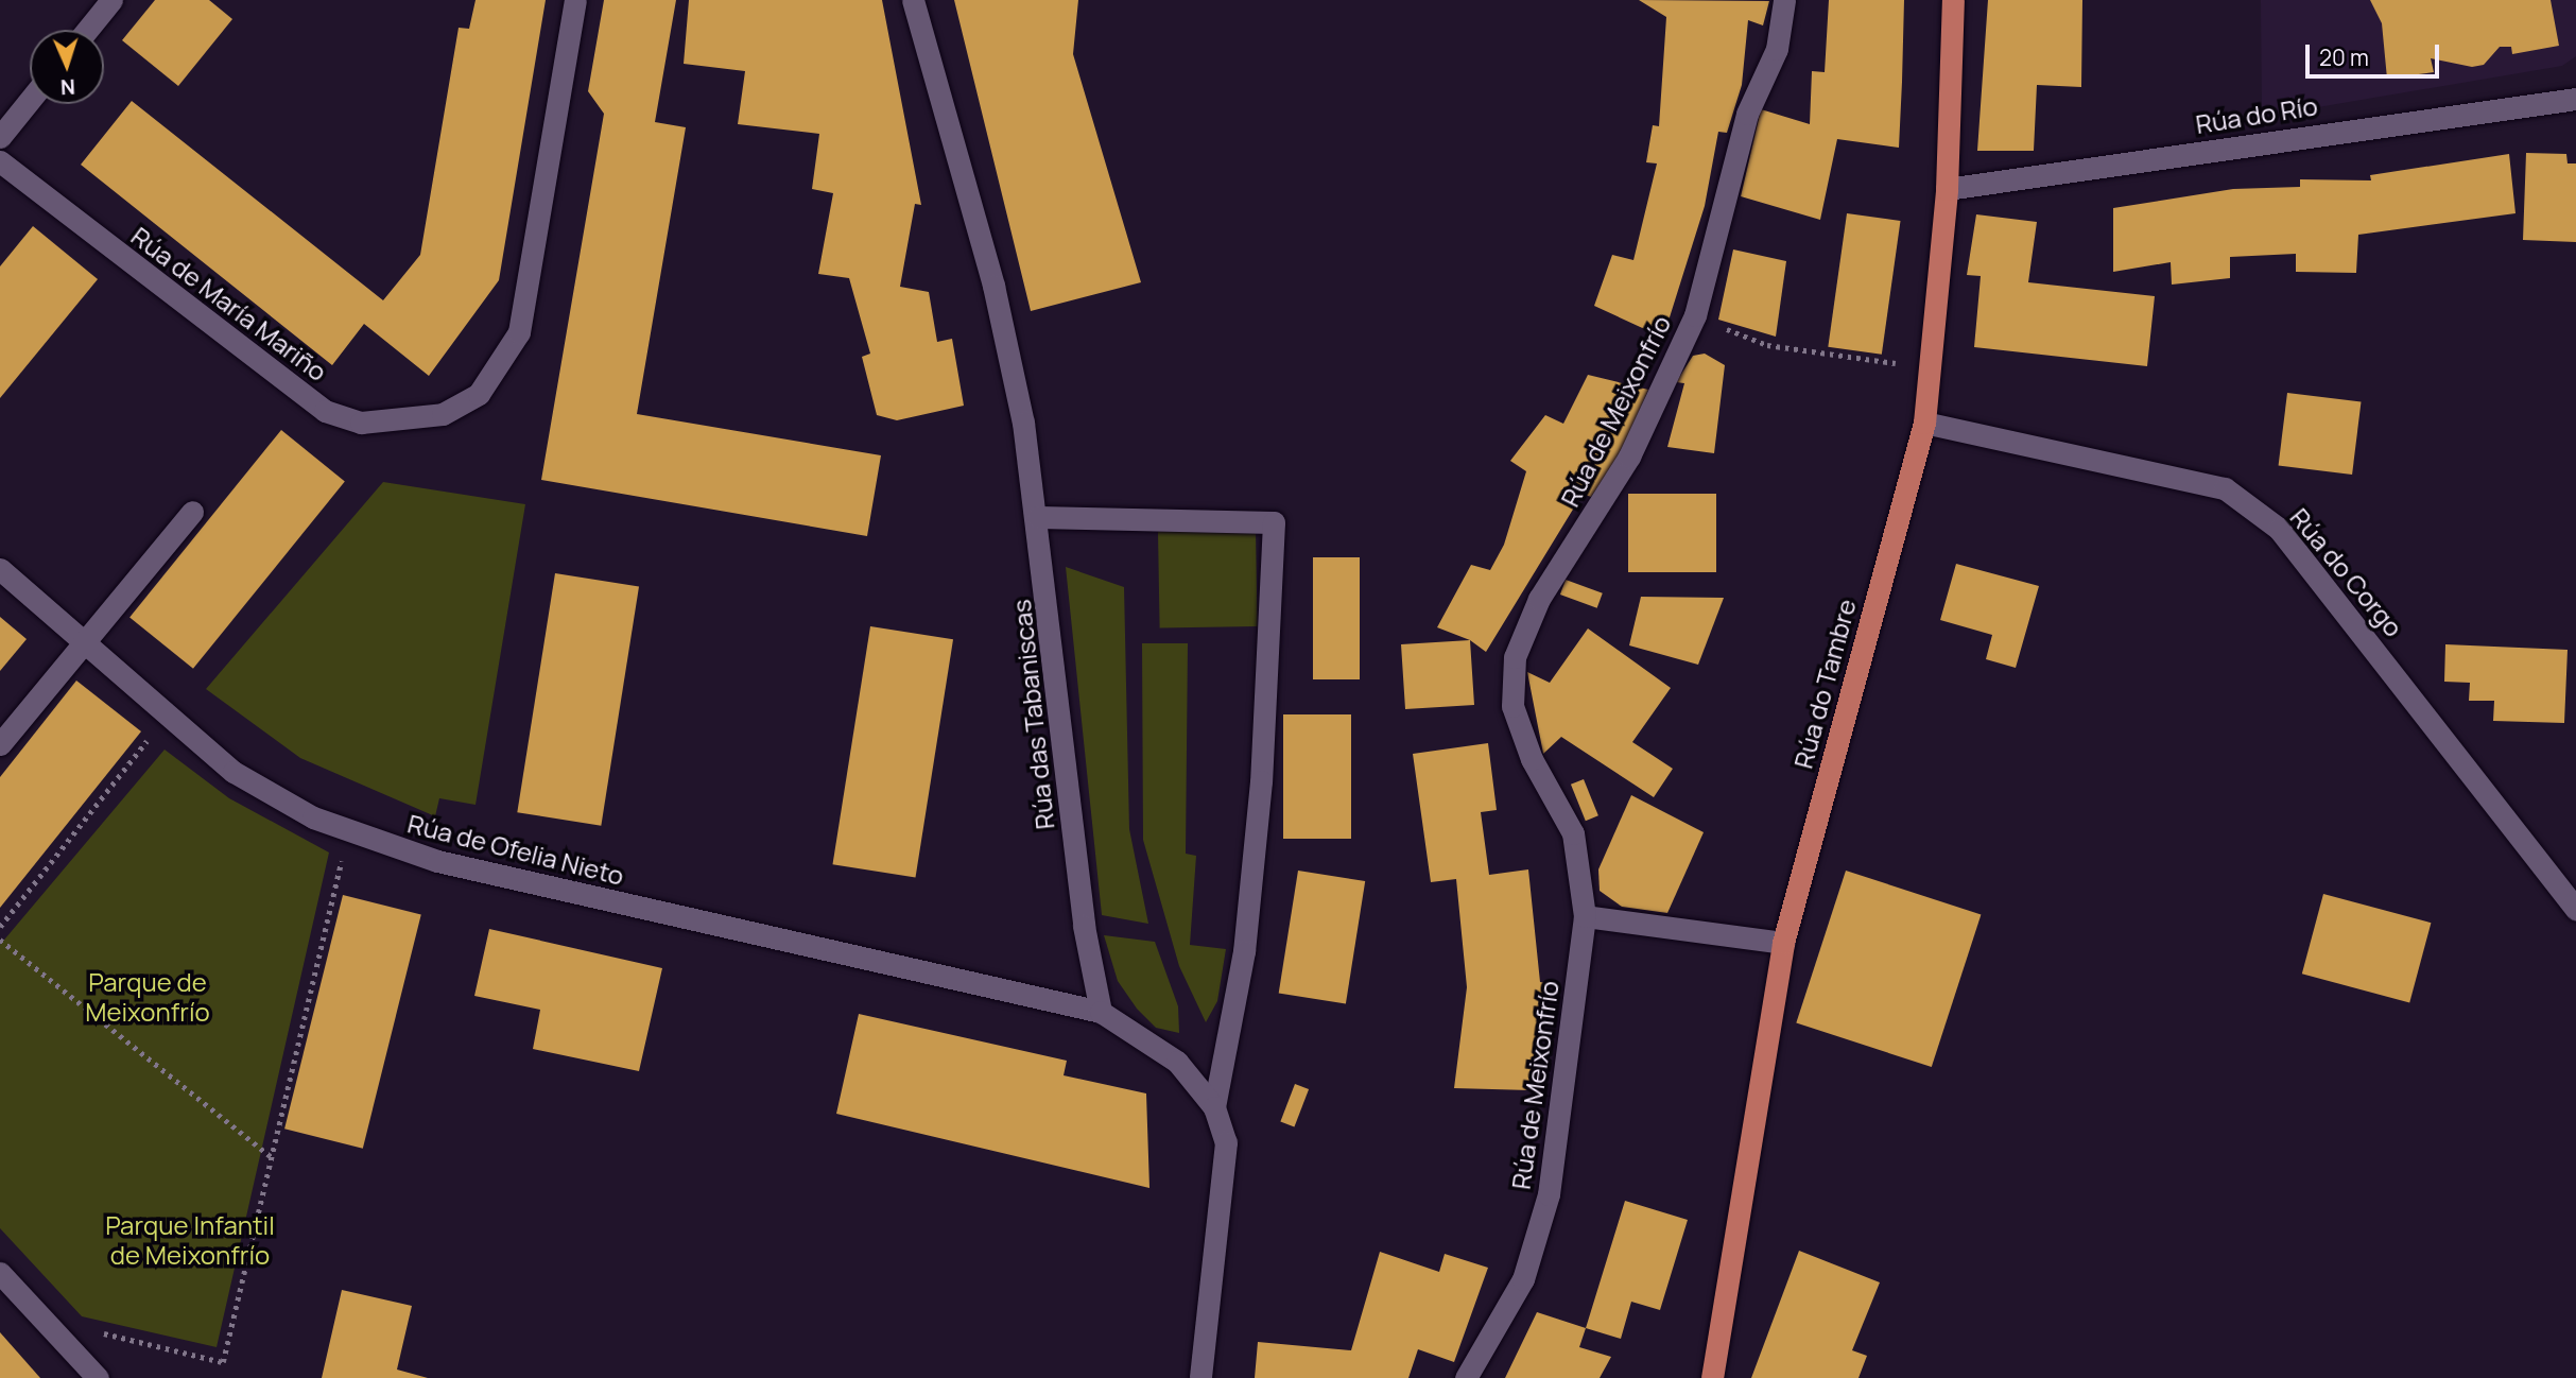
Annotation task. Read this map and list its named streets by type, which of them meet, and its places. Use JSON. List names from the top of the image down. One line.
{"streets":{"main road":["Rúa do Tambre"],"street":["Rúa do Río","Rúa de María Mariño","Rúa de Meixonfrío","Rúa do Corgo","Rúa das Tabaniscas","Rúa de Ofelia Nieto"]},"crossings":[["Rúa do Río","Rúa do Tambre"],["Rúa do Corgo","Rúa do Tambre"],["Rúa das Tabaniscas","Rúa de Ofelia Nieto"]],"parks":["Parque de Meixonfrío","Parque Infantil de Meixonfrío"],"scale_bar":"20 m","north":"bottom"}
